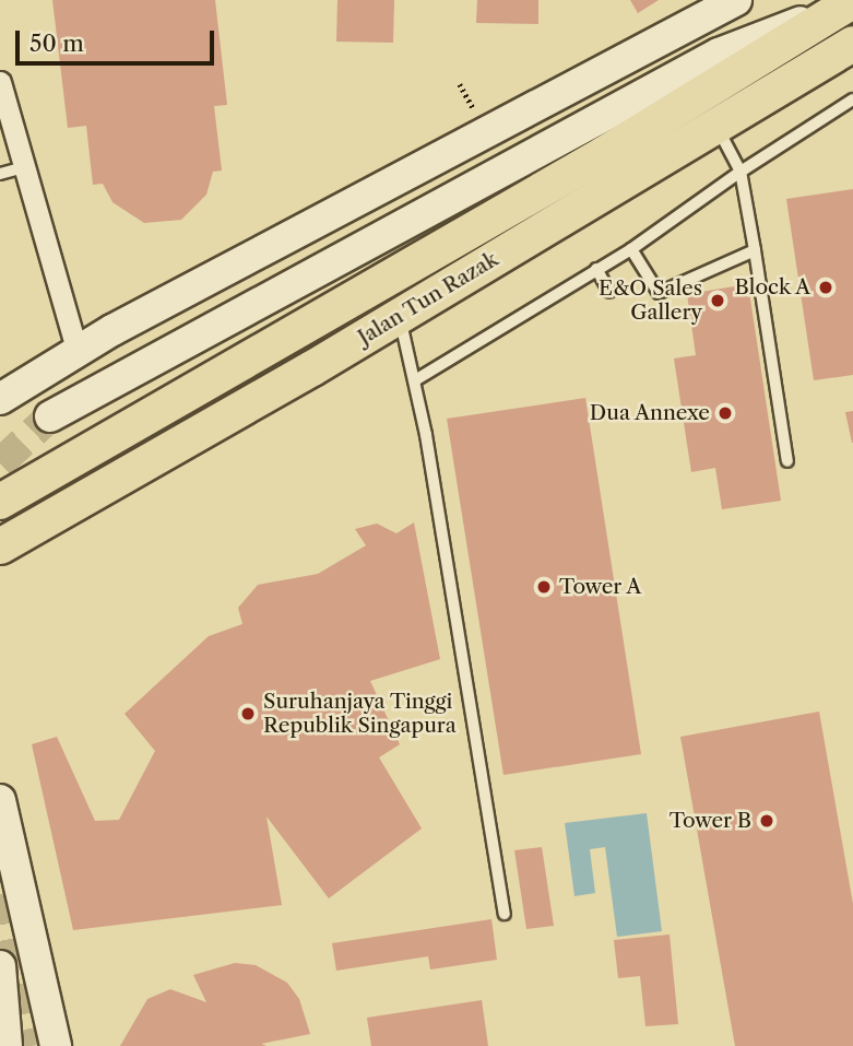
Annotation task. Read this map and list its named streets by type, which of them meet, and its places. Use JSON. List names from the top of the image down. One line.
{"streets":{"main road":["Jalan Tun Razak"]},"places":["Block A","E&O Sales Gallery","Dua Annexe","Tower A","Suruhanjaya Tinggi Republik Singapura","Tower B"],"scale_bar":"50 m"}
